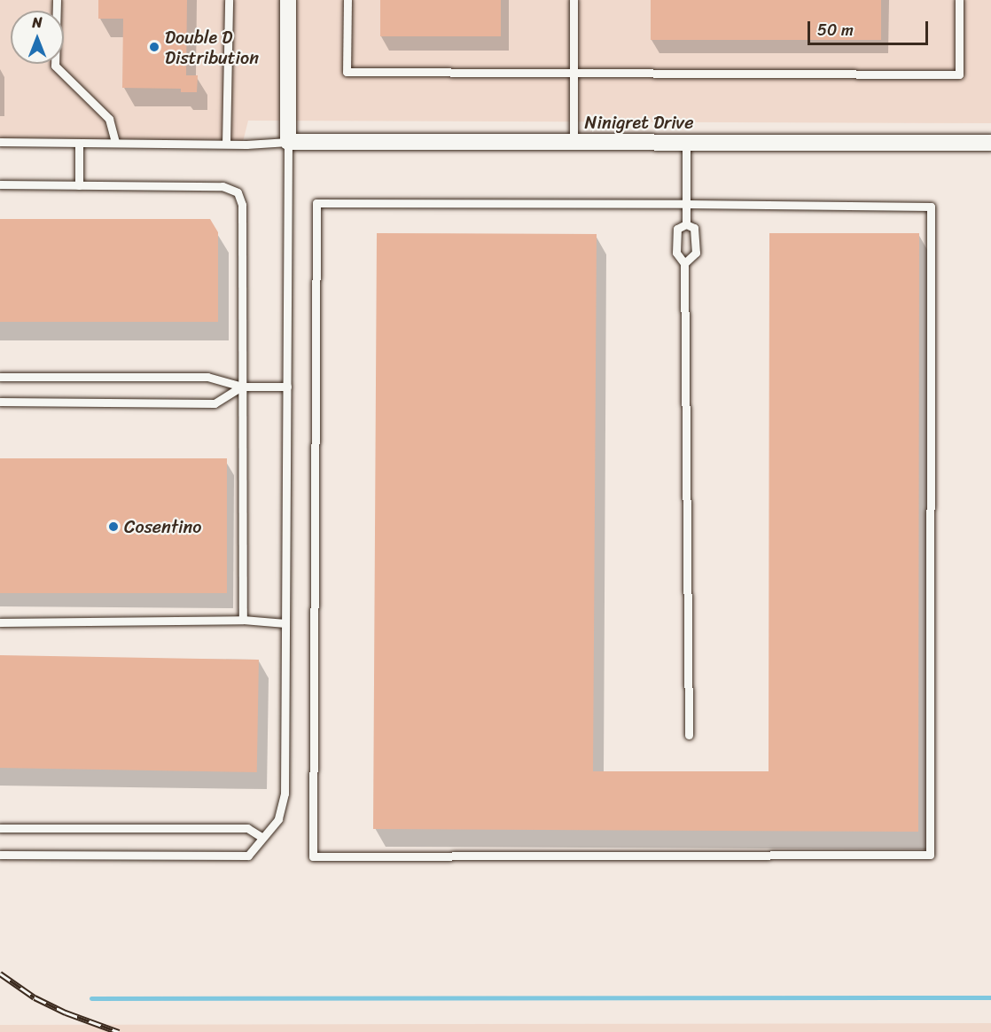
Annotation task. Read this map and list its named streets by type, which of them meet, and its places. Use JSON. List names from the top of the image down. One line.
{"streets":{"street":["Ninigret Drive"]},"places":["Double D Distribution","Cosentino"],"scale_bar":"50 m","north":"top"}
